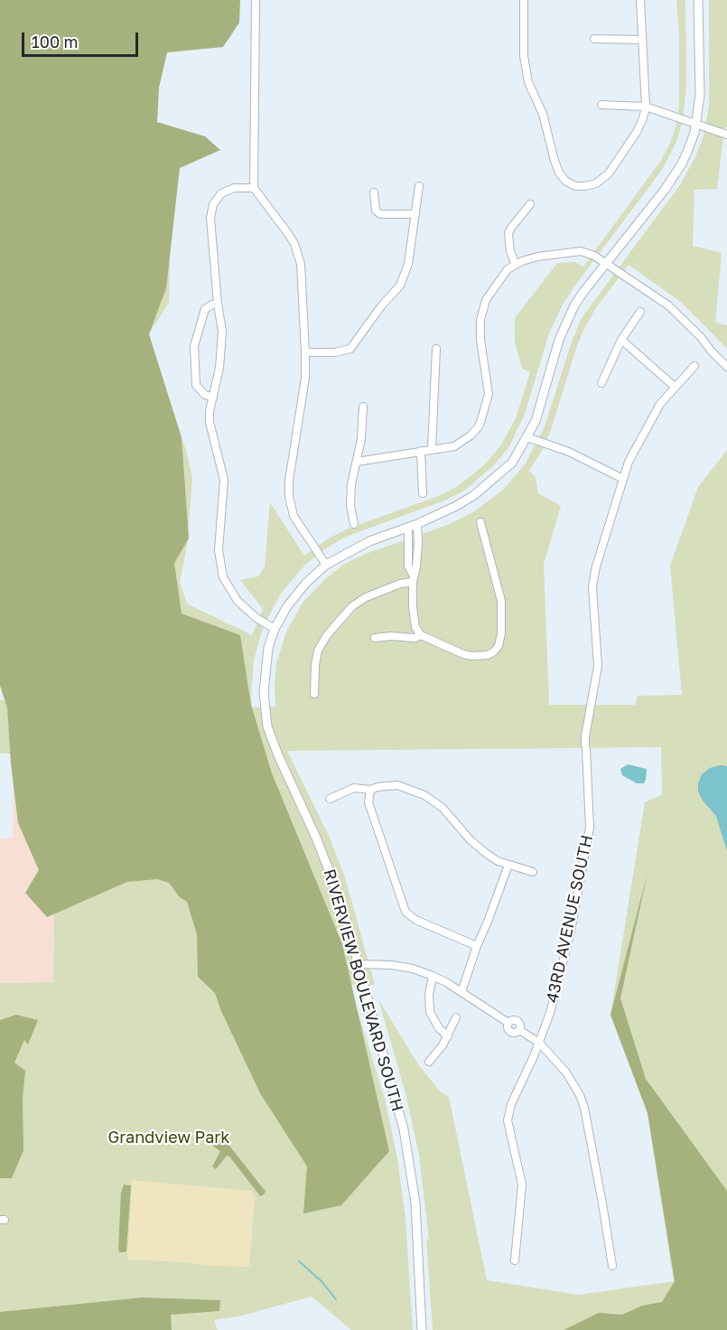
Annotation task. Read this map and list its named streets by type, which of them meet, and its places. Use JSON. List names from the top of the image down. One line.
{"streets":{"street":["43RD AVENUE SOUTH","RIVERVIEW BOULEVARD SOUTH"]},"parks":["Grandview Park"],"scale_bar":"100 m"}
